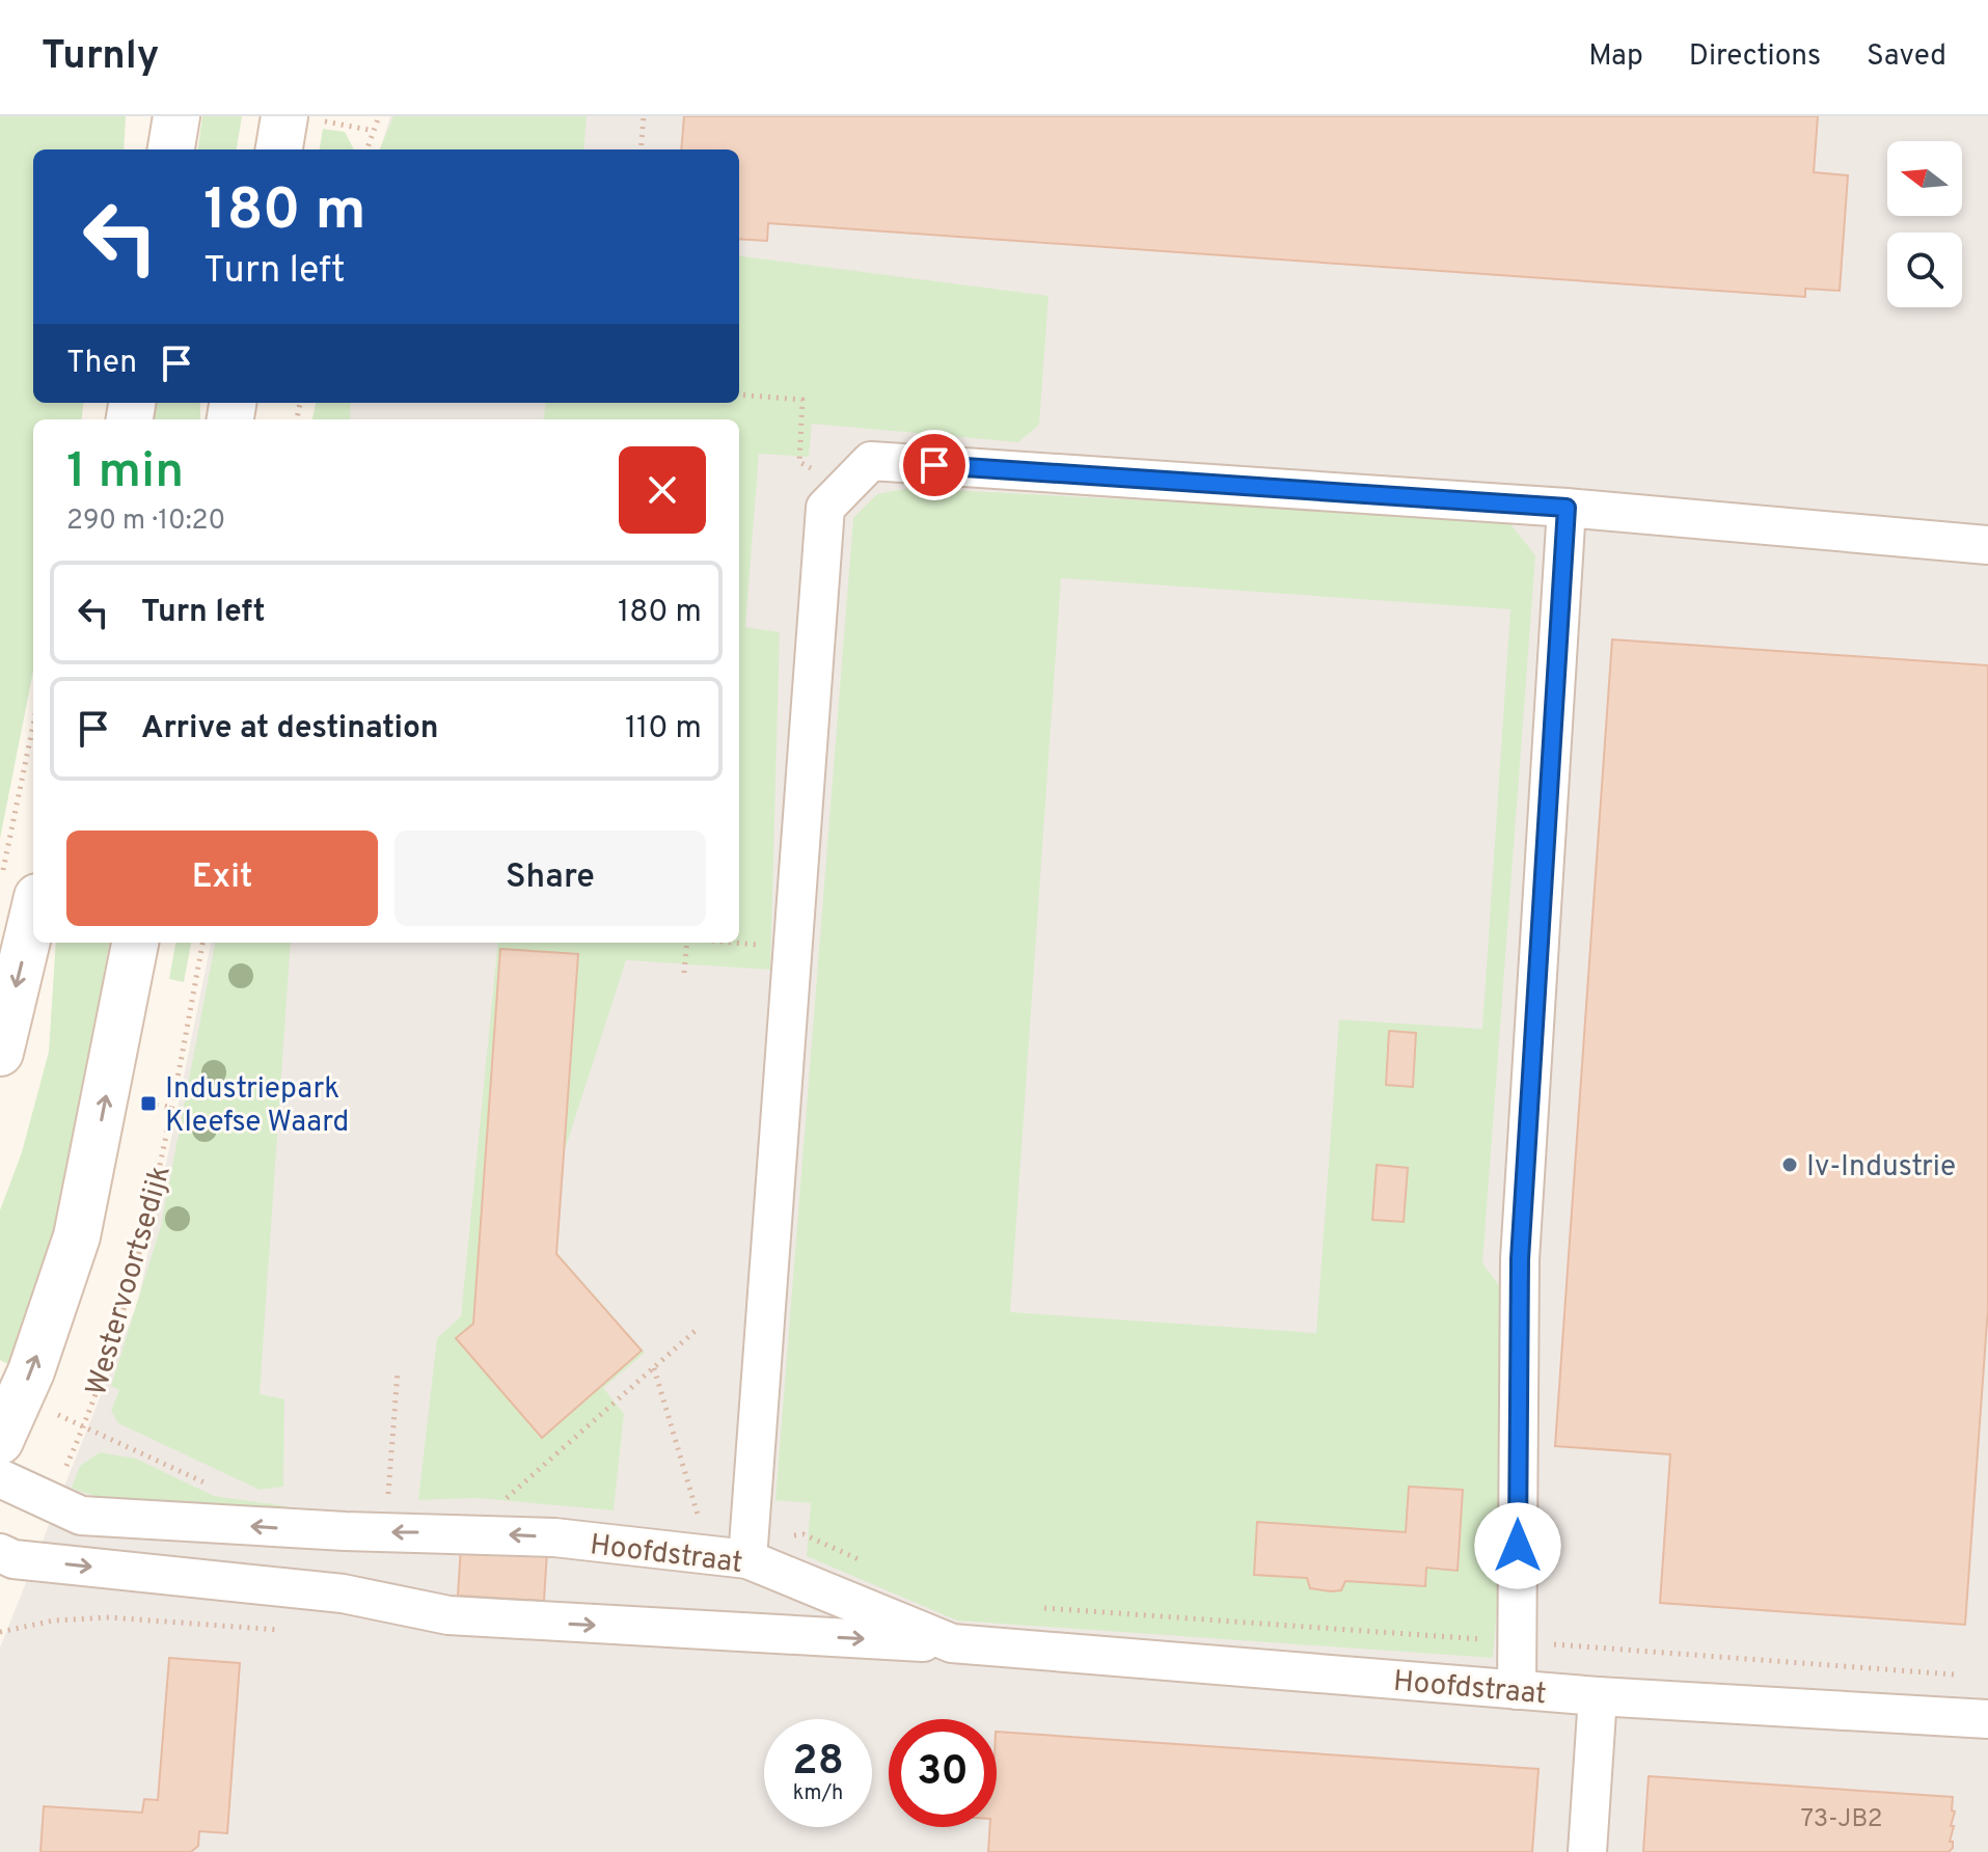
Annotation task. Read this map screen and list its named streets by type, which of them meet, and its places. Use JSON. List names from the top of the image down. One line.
{"streets":{"main road":["Westervoortsedijk"],"street":["Hoofdstraat"]},"one_way":["Westervoortsedijk"],"places":{"transit":["Industriepark Kleefse Waard"],"other":["Iv-Industrie"]},"house_numbers":["73-JB2"],"north":"left","page":{"header":"Turnly","nav":["Map","Directions","Saved"],"turn":["180 m","Turn left"],"then":"Then","heading":["1 min","290 m · 10:20"],"list":[{"name":"Turn left","value":"180 m"},{"name":"Arrive at destination","value":"110 m"}],"buttons":["Exit","Share"],"speed":"28 km/h","limit":"30"}}
